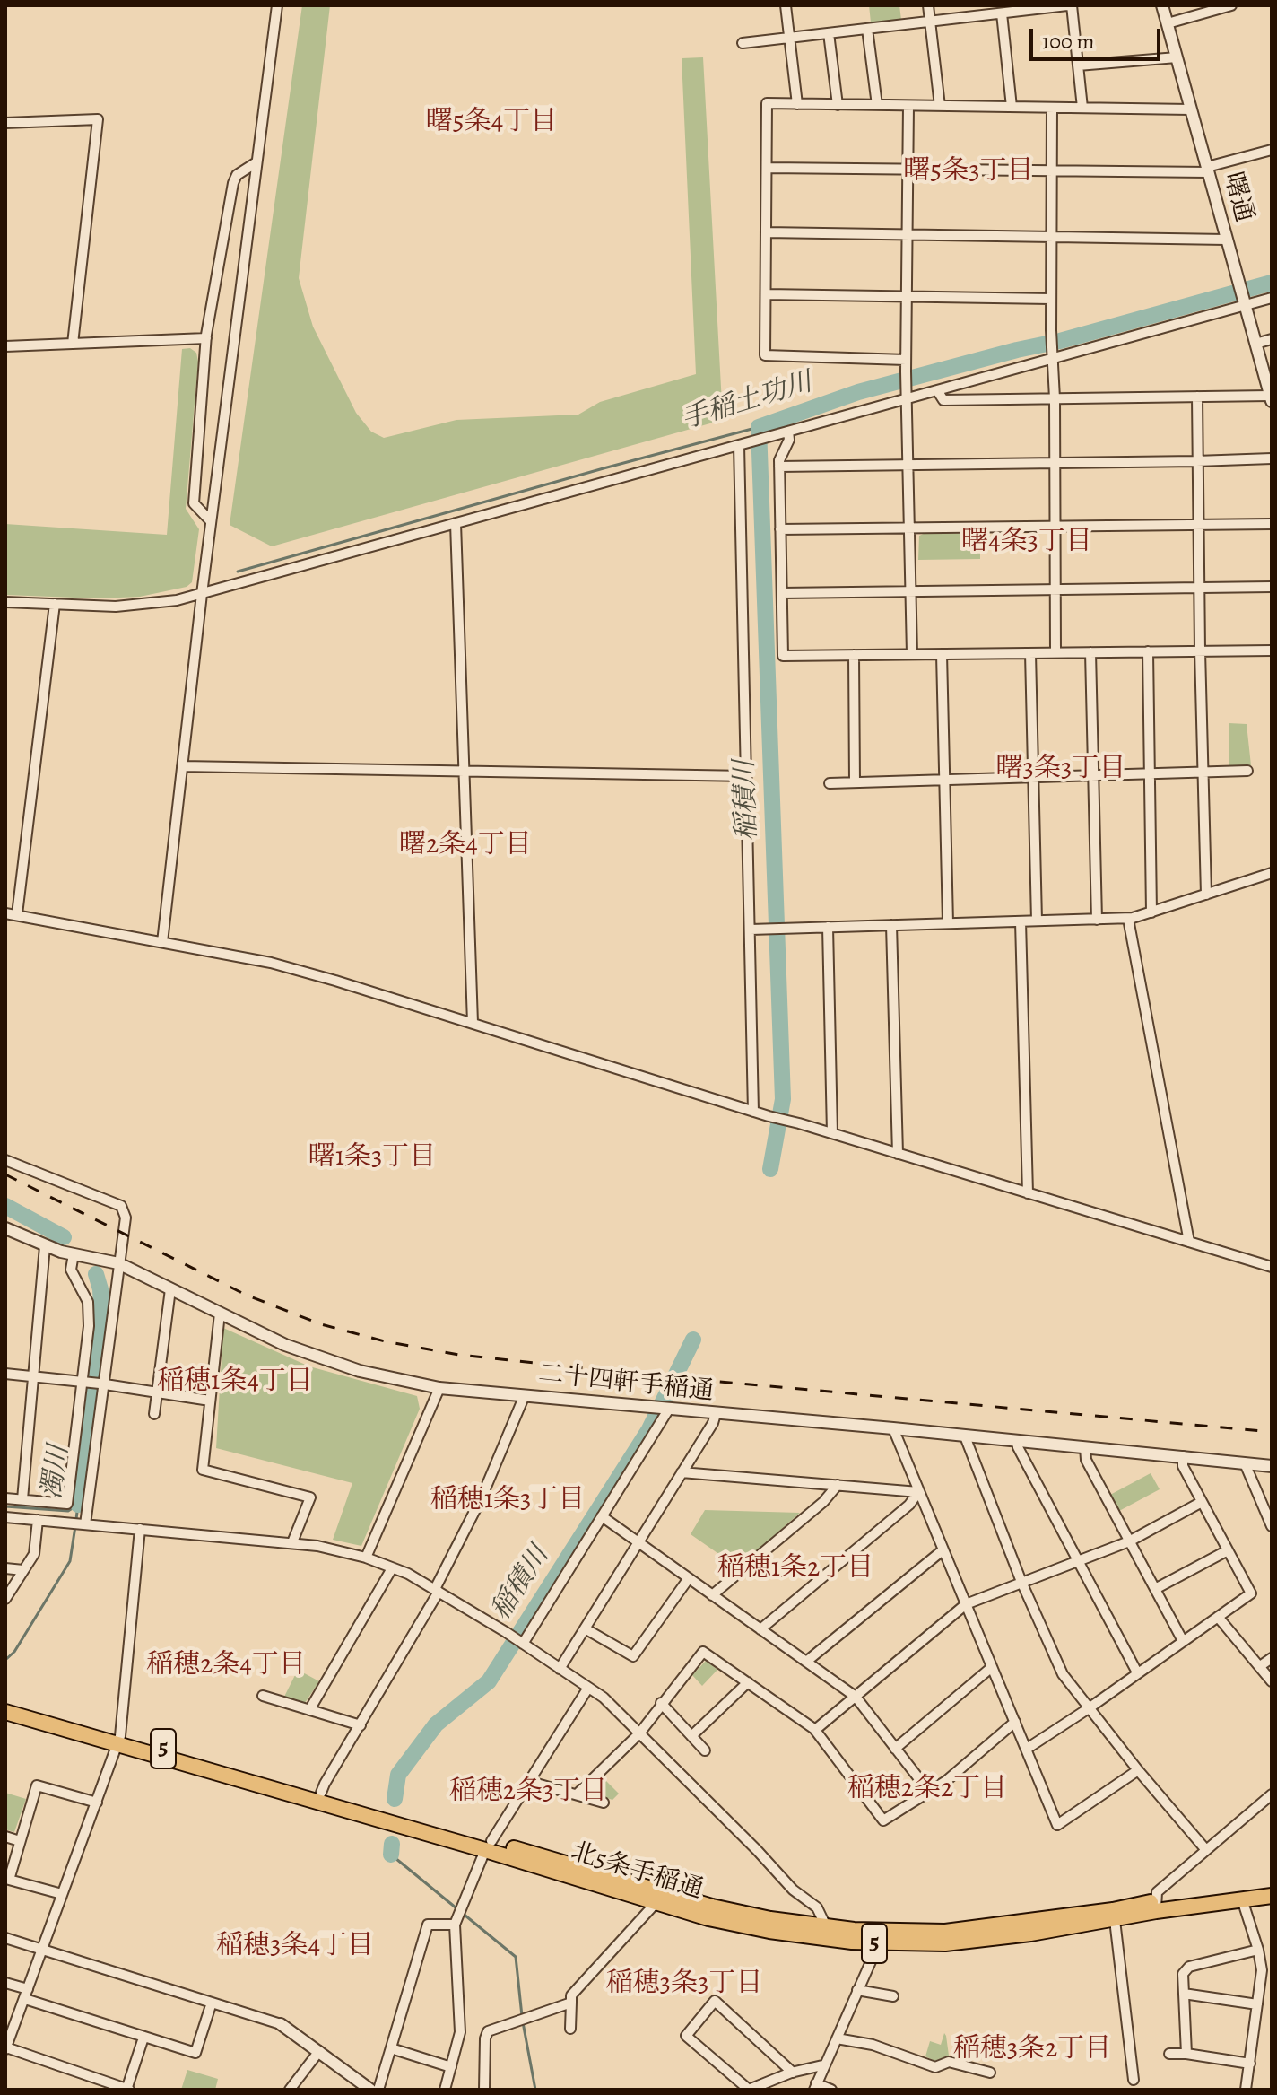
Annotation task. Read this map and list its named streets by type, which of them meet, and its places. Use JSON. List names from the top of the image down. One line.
{"streets":{"highway":["5","北5条手稲通"],"street":["曙通","二十四軒手稲通"]},"districts":["曙5条4丁目","曙5条3丁目","曙4条3丁目","曙3条3丁目","曙2条4丁目","曙1条3丁目","稲穂1条4丁目","稲穂1条3丁目","稲穂1条2丁目","稲穂2条4丁目","稲穂2条2丁目","稲穂2条3丁目","稲穂3条4丁目","稲穂3条3丁目","稲穂3条2丁目"],"water":["手稲土功川","稲積川","濁川"],"scale_bar":"100 m"}
